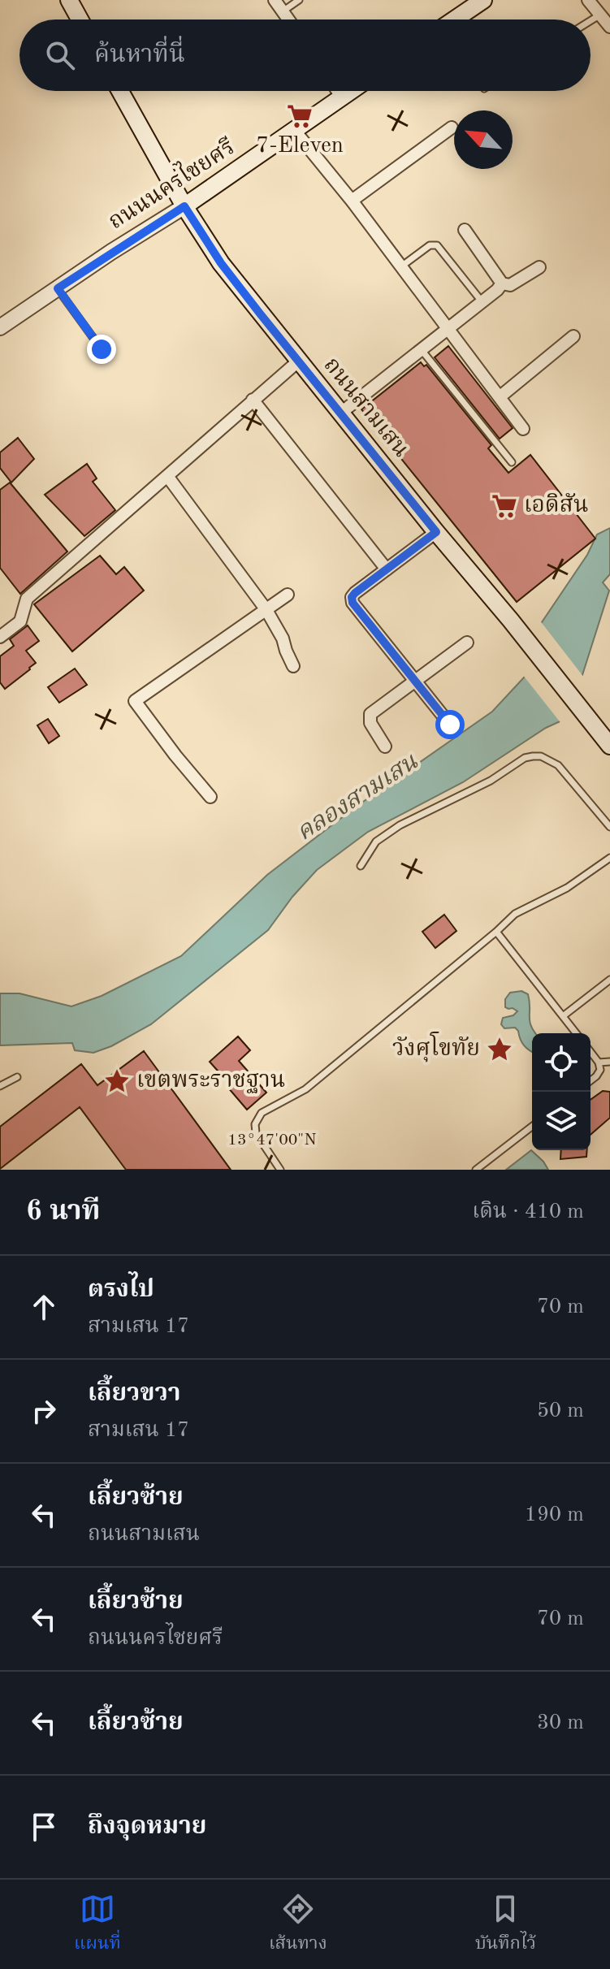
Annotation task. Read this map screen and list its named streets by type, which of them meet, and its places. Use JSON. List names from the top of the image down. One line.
{"streets":{"main road":["ถนนนครไชยศรี","ถนนสามเสน"]},"crossings":[["ถนนนครไชยศรี","ถนนสามเสน"]],"water":["คลองสามเสน"],"places":{"supermarket":["7-Eleven","เอดิสัน"],"place":["วังศุโขทัย","เขตพระราชฐาน"]},"north":"top left","page":{"search":"ค้นหาที่นี่","heading":["6 นาที","เดิน · 410 m"],"list":[["ตรงไป","สามเสน 17","70 m"],["เลี้ยวขวา","สามเสน 17","50 m"],["เลี้ยวซ้าย","ถนนสามเสน","190 m"],["เลี้ยวซ้าย","ถนนนครไชยศรี","70 m"],["เลี้ยวซ้าย","30 m"],"ถึงจุดหมาย"],"nav":["แผนที่","เส้นทาง","บันทึกไว้"]},"coordinates":["13°47'00\"N"]}
